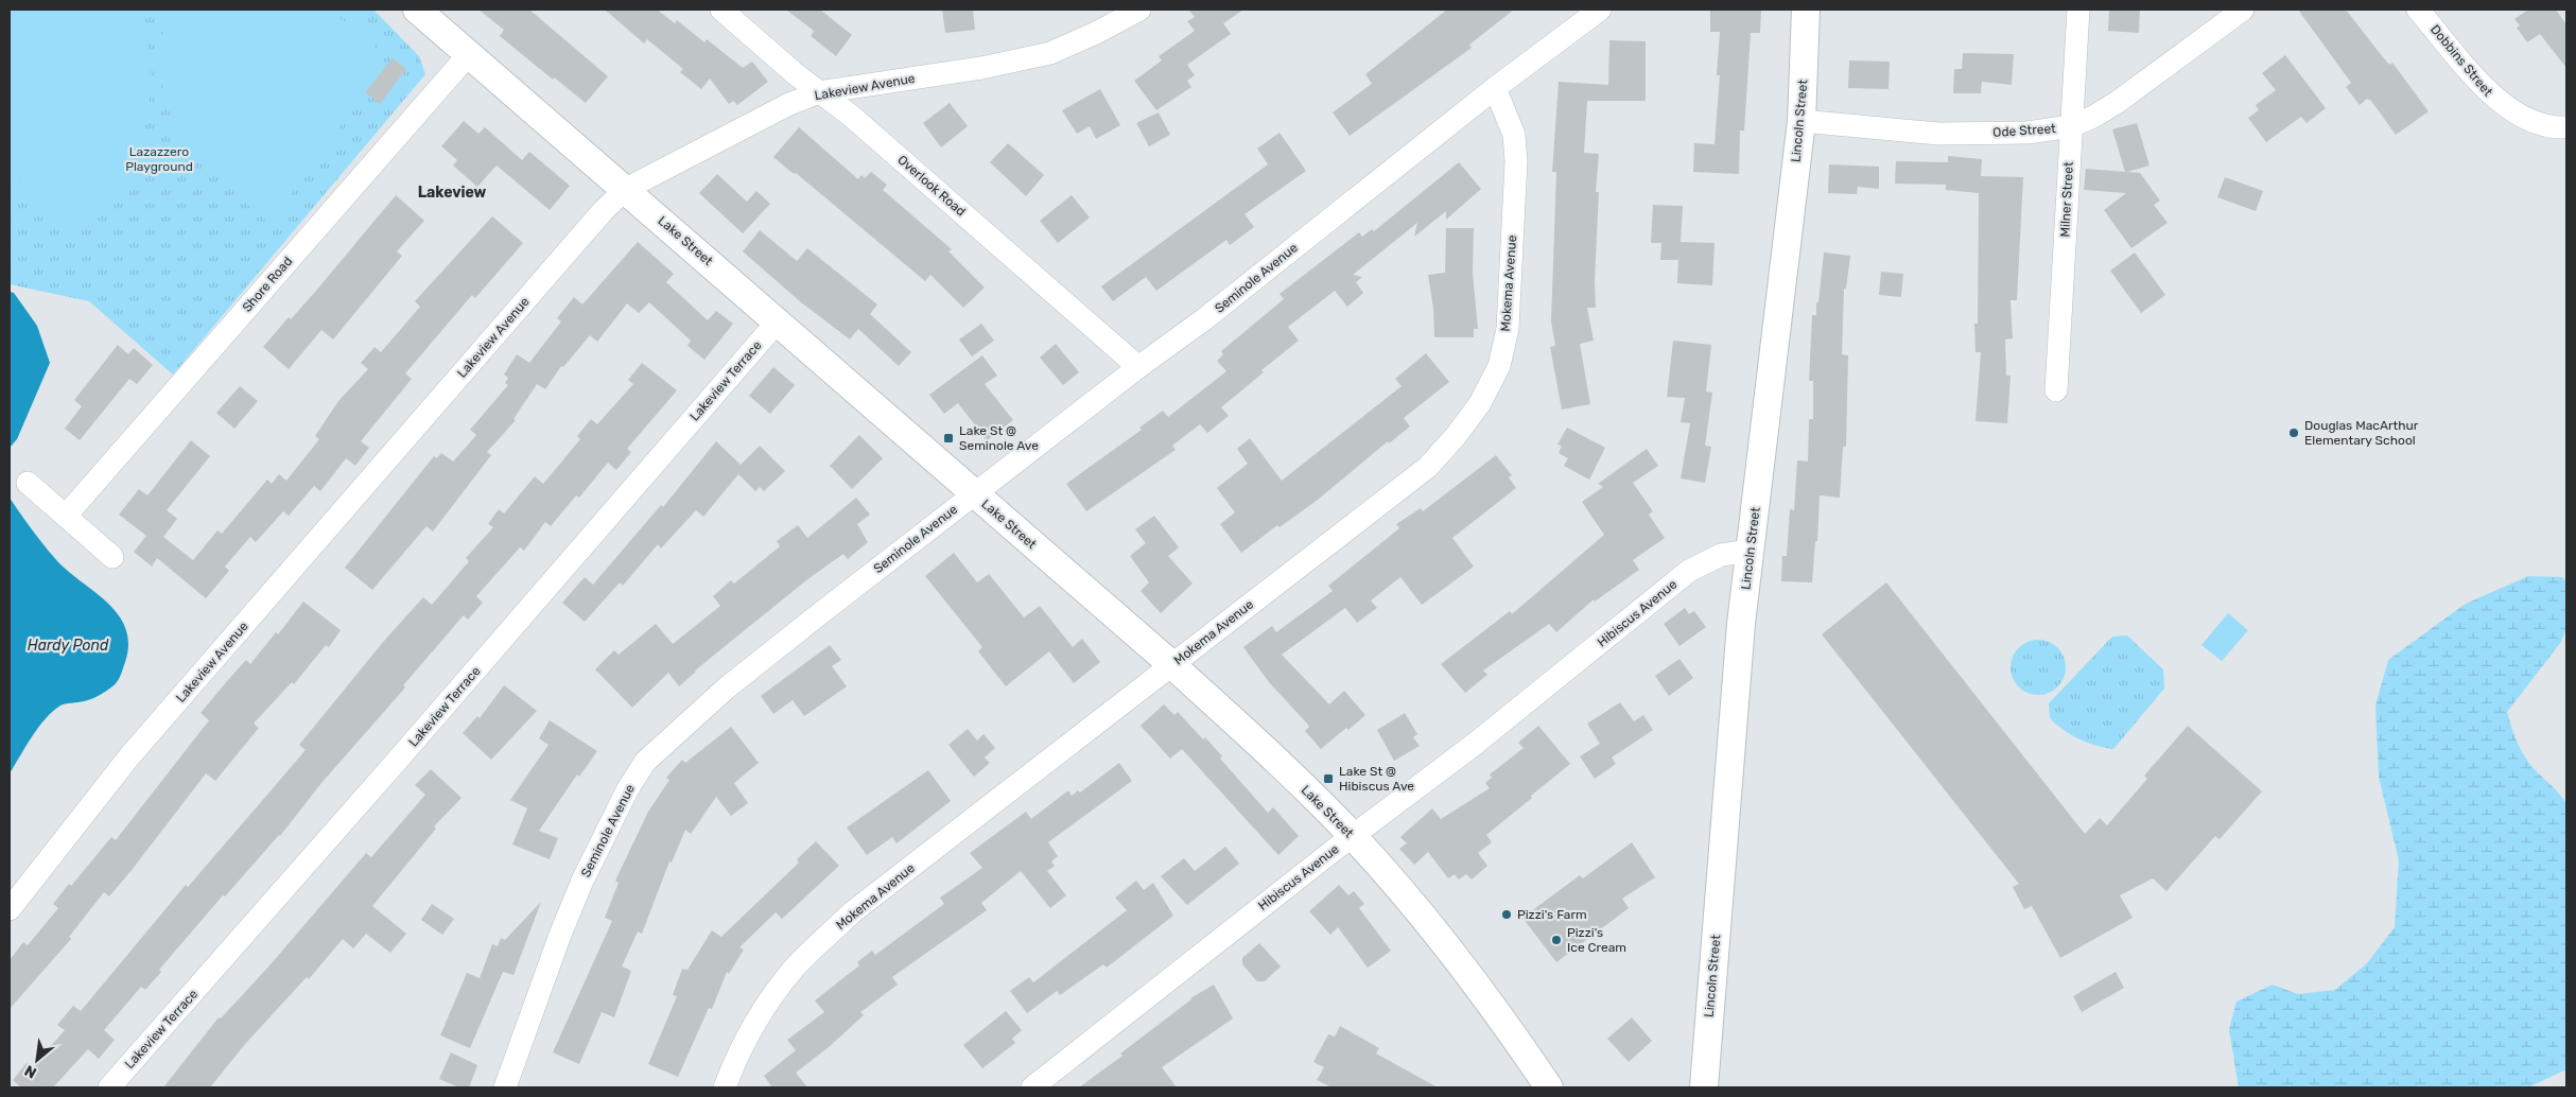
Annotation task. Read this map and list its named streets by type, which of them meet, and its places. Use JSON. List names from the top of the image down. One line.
{"streets":{"street":["Dobbins Street","Lakeview Avenue","Lincoln Street","Ode Street","Overlook Road","Milner Street","Lake Street","Seminole Avenue","Mokema Avenue","Shore Road","Lakeview Terrace","Hibiscus Avenue"]},"crossings":[["Lakeview Avenue","Overlook Road"],["Lakeview Avenue","Lake Street"],["Lincoln Street","Ode Street"],["Lincoln Street","Hibiscus Avenue"],["Ode Street","Milner Street"],["Overlook Road","Seminole Avenue"],["Lake Street","Seminole Avenue"],["Lake Street","Mokema Avenue"],["Lake Street","Shore Road"],["Lake Street","Lakeview Terrace"],["Lake Street","Hibiscus Avenue"],["Seminole Avenue","Mokema Avenue"]],"districts":["Lakeview"],"water":["Hardy Pond"],"parks":["Lazazzero Playground"],"places":{"other":["Douglas MacArthur Elementary School","Pizzi's Farm","Pizzi's Ice Cream"],"transit":["Lake St @ Seminole Ave","Lake St @ Hibiscus Ave"]},"north":"bottom left"}
